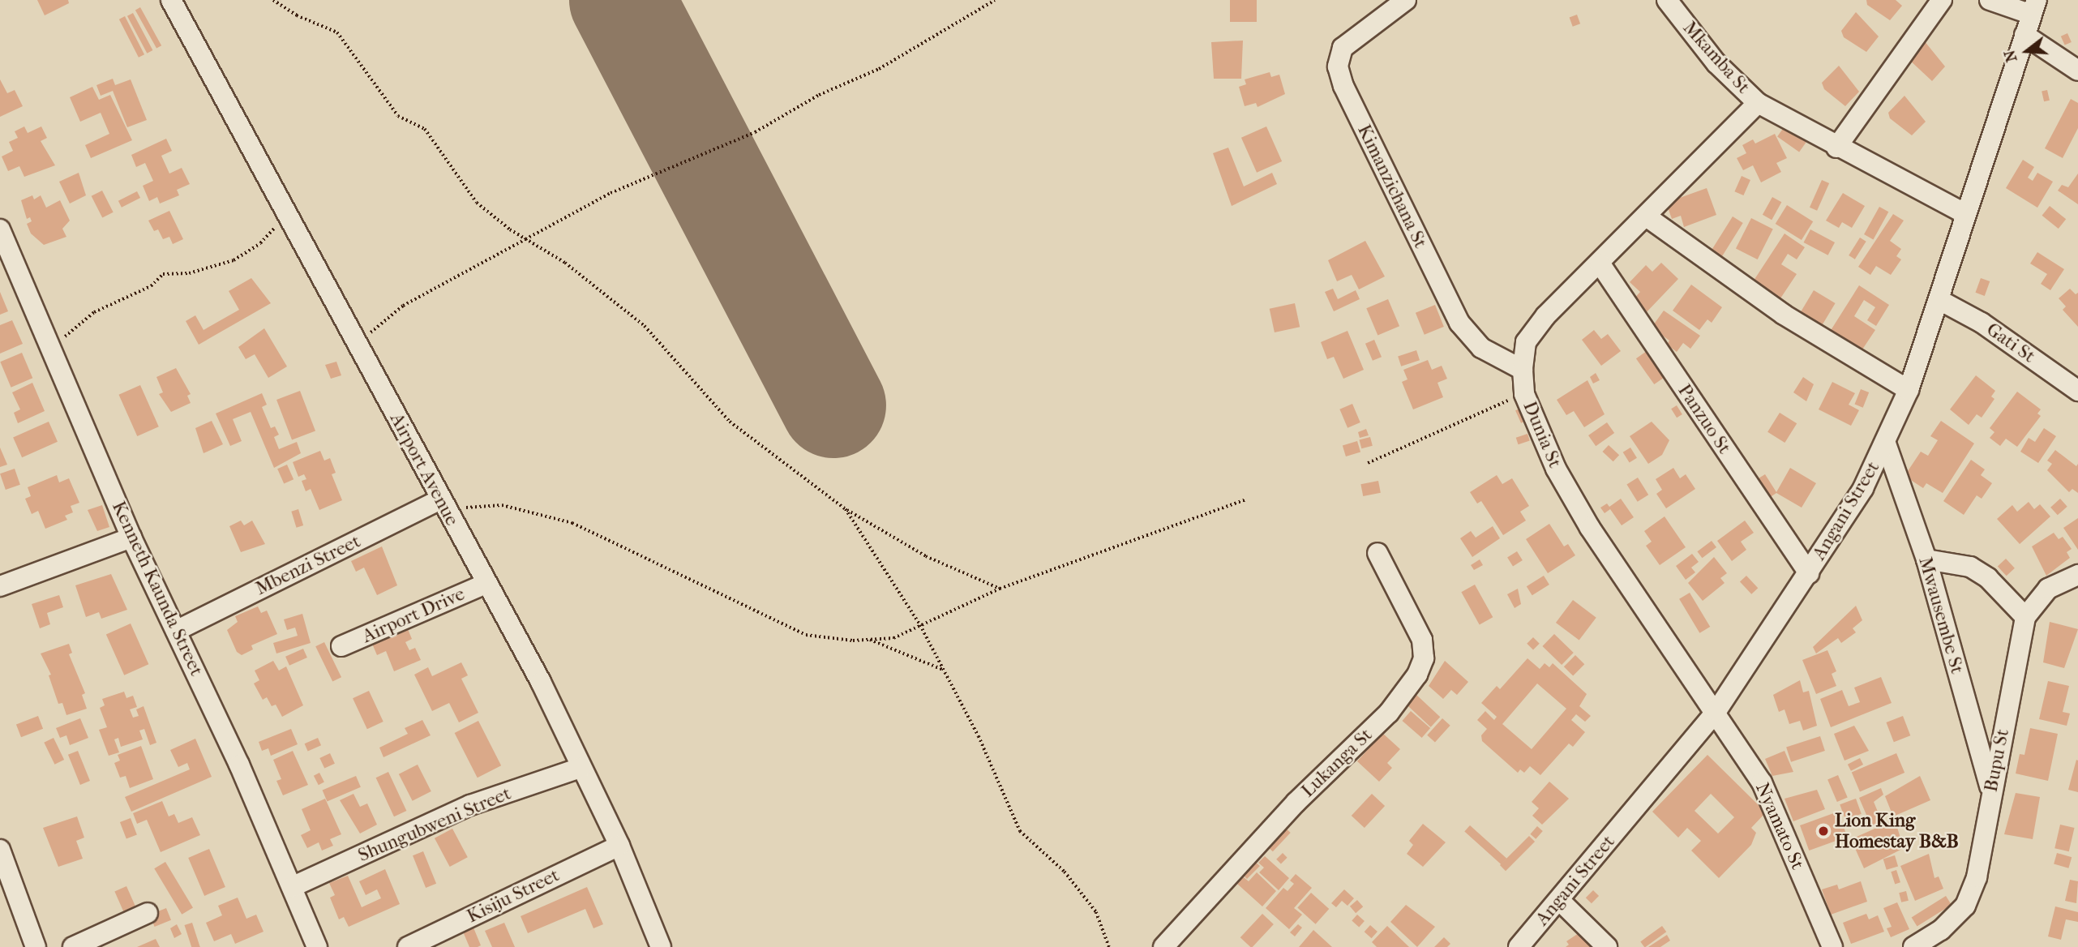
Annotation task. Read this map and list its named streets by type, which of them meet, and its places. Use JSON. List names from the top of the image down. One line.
{"streets":{"street":["Mkamba St","Kimanzichana St","Gati St","Panzuo St","Dunia St","Airport Avenue","Angani Street","Mbenzi Street","Kenneth Kaunda Street","Airport Drive","Mwausembe St","Bupu St","Lukanga St","Shungubweni Street","Nyamato St","Kisiju Street"]},"crossings":[["Mkamba St","Dunia St"],["Mkamba St","Angani Street"],["Kimanzichana St","Dunia St"],["Gati St","Angani Street"],["Panzuo St","Dunia St"],["Panzuo St","Angani Street"],["Dunia St","Angani Street"],["Dunia St","Nyamato St"],["Airport Avenue","Mbenzi Street"],["Airport Avenue","Airport Drive"],["Airport Avenue","Shungubweni Street"],["Airport Avenue","Kisiju Street"],["Angani Street","Mwausembe St"],["Angani Street","Nyamato St"],["Mbenzi Street","Kenneth Kaunda Street"],["Kenneth Kaunda Street","Shungubweni Street"],["Mwausembe St","Bupu St"]],"places":["Lion King Homestay B&B"],"north":"left"}
